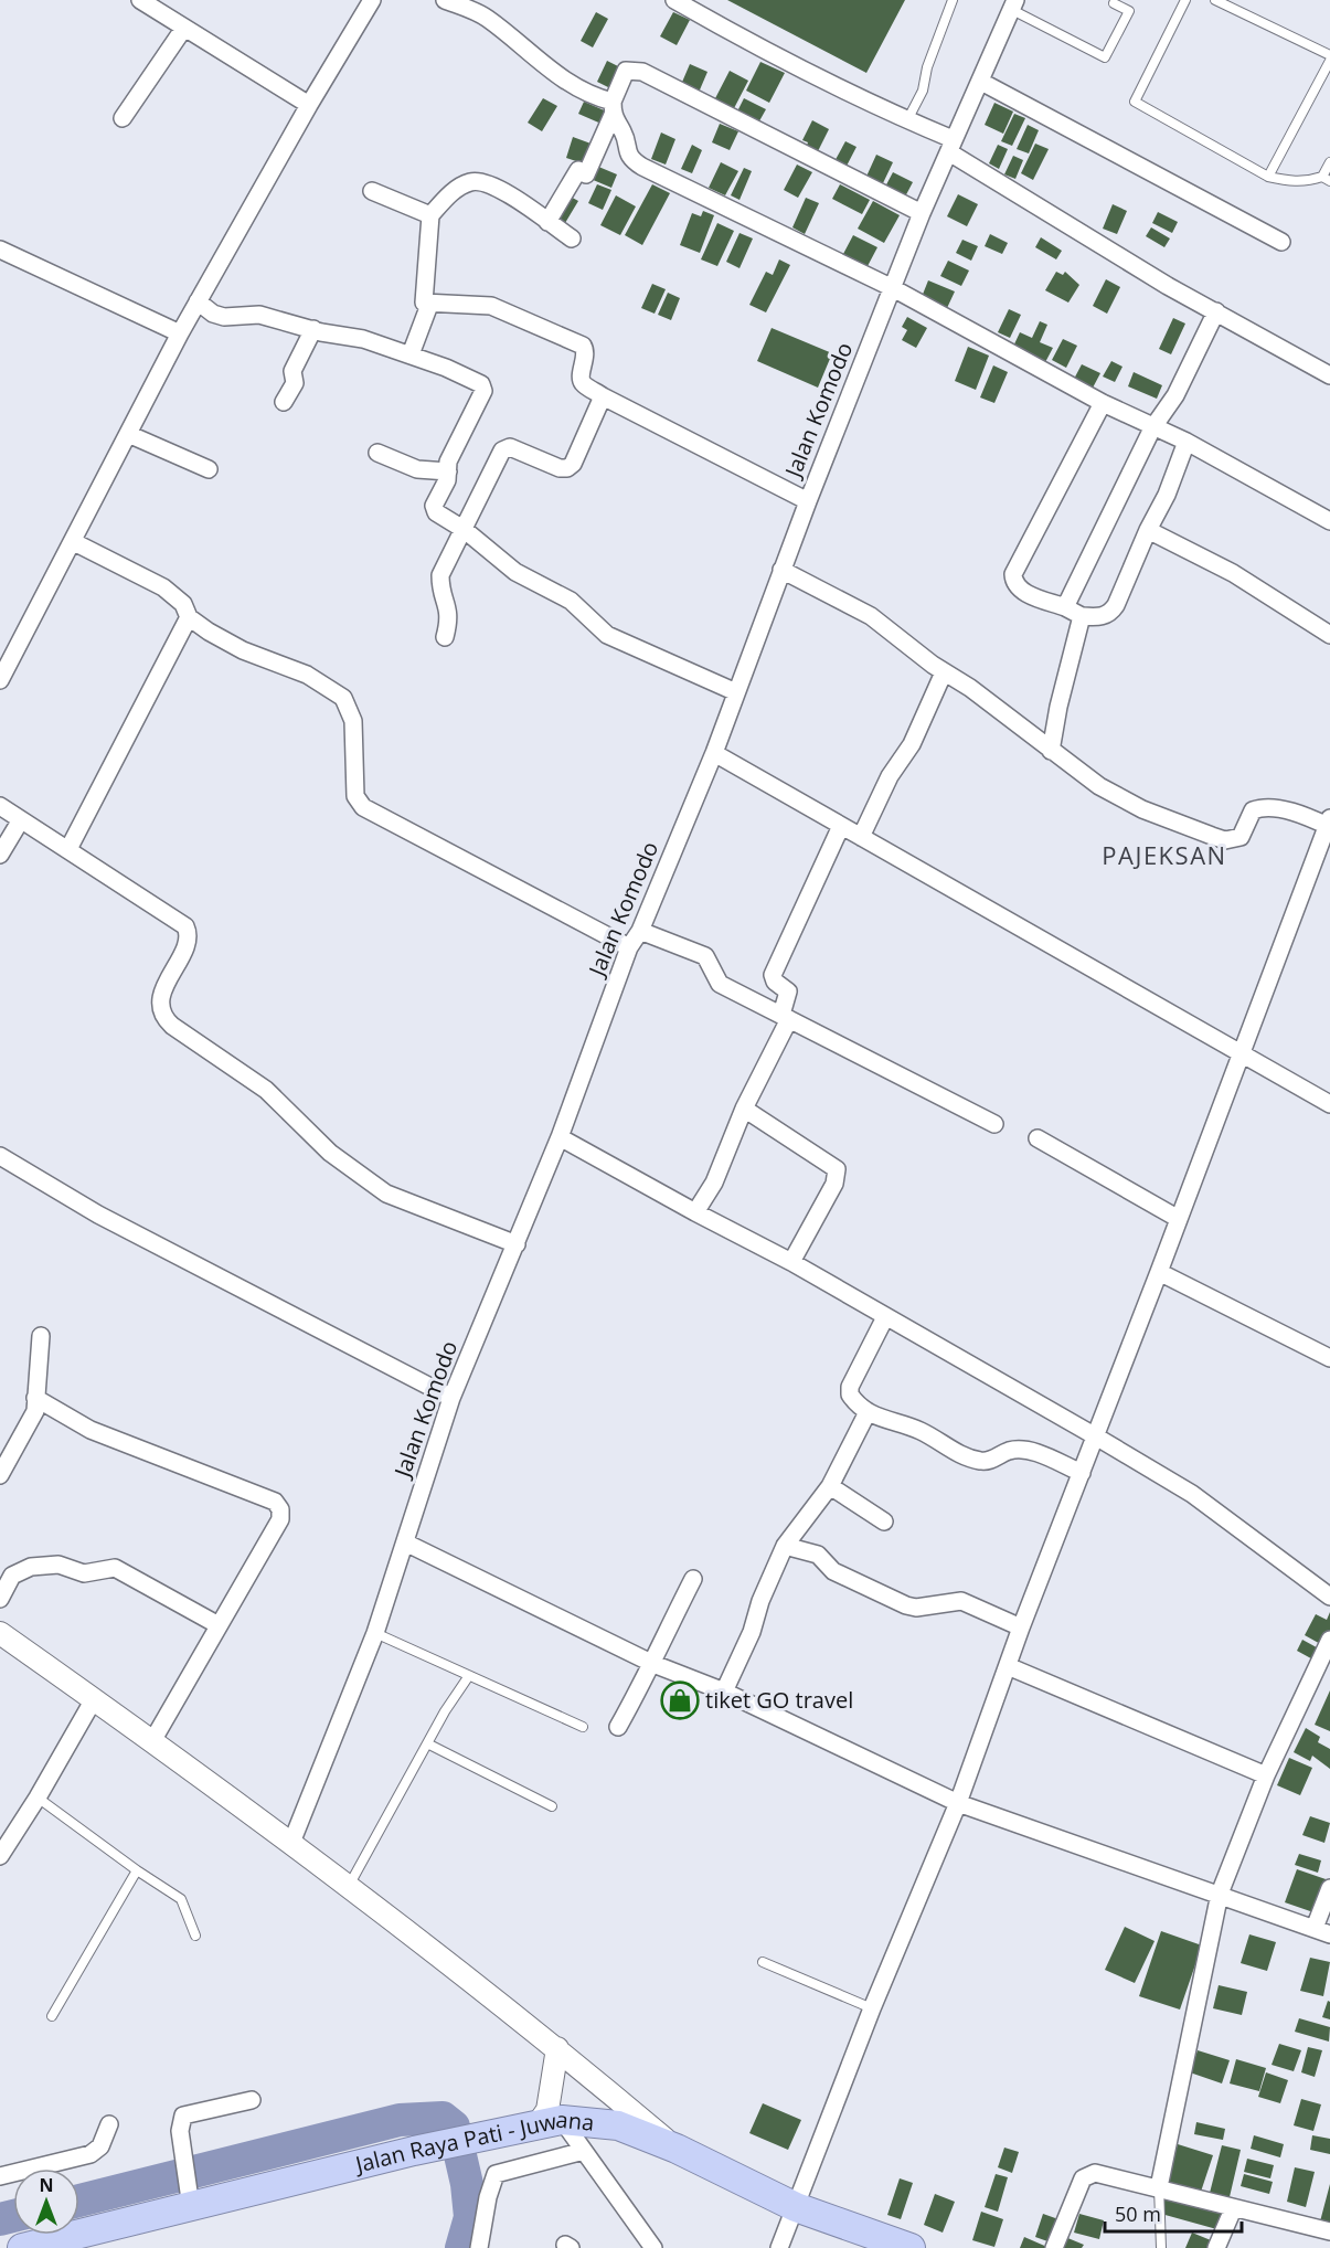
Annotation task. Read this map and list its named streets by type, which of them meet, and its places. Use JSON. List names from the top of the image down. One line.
{"streets":{"highway":["Jalan Raya Pati - Juwana"],"street":["Jalan Komodo"]},"districts":["PAJEKSAN"],"places":{"shop":["tiket GO travel"]},"scale_bar":"50 m","north":"top"}
